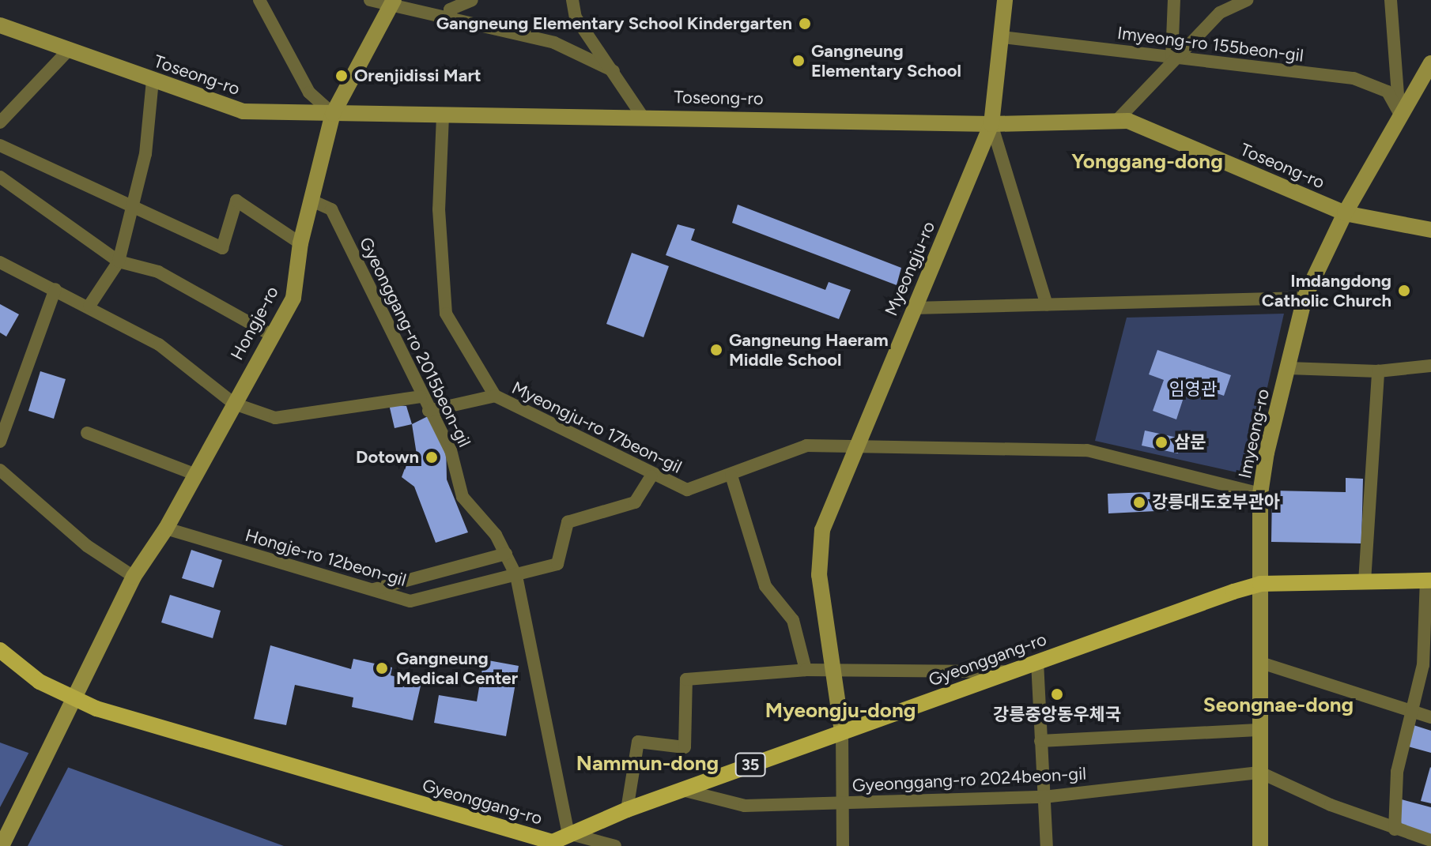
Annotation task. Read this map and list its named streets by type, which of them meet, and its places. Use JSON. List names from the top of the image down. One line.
{"streets":{"main road":["Gyeonggang-ro","35"],"street":["Imyeong-ro 155beon-gil","Toseong-ro","Myeongju-ro","Hongje-ro","Gyeonggang-ro 2015beon-gil","Myeongju-ro 17beon-gil","Imyeong-ro","Hongje-ro 12beon-gil","Gyeonggang-ro 2024beon-gil"]},"crossings":[["Imyeong-ro 155beon-gil","Myeongju-ro"],["Imyeong-ro 155beon-gil","Imyeong-ro"],["Toseong-ro","Myeongju-ro"],["Toseong-ro","Hongje-ro"],["Toseong-ro","Imyeong-ro"],["Myeongju-ro","Myeongju-ro 17beon-gil"],["Myeongju-ro","Gyeonggang-ro"],["Hongje-ro","Gyeonggang-ro 2015beon-gil"],["Hongje-ro","Hongje-ro 12beon-gil"],["Hongje-ro","Gyeonggang-ro"],["Gyeonggang-ro 2015beon-gil","Myeongju-ro 17beon-gil"],["Gyeonggang-ro 2015beon-gil","Hongje-ro 12beon-gil"],["Gyeonggang-ro 2015beon-gil","Gyeonggang-ro"],["Myeongju-ro 17beon-gil","Imyeong-ro"],["Myeongju-ro 17beon-gil","Hongje-ro 12beon-gil"],["Imyeong-ro","Gyeonggang-ro"],["Imyeong-ro","Gyeonggang-ro 2024beon-gil"],["Gyeonggang-ro","Gyeonggang-ro 2024beon-gil"]],"districts":["Yonggang-dong","Seongnae-dong","Myeongju-dong","Nammun-dong"],"parks":["임영관"],"places":["Gangneung Elementary School Kindergarten","Gangneung Elementary School","Orenjidissi Mart","Imdangdong Catholic Church","Gangneung Haeram Middle School","삼문","Dotown","강릉대도호부관아","Gangneung Medical Center","강릉중앙동우체국"]}
